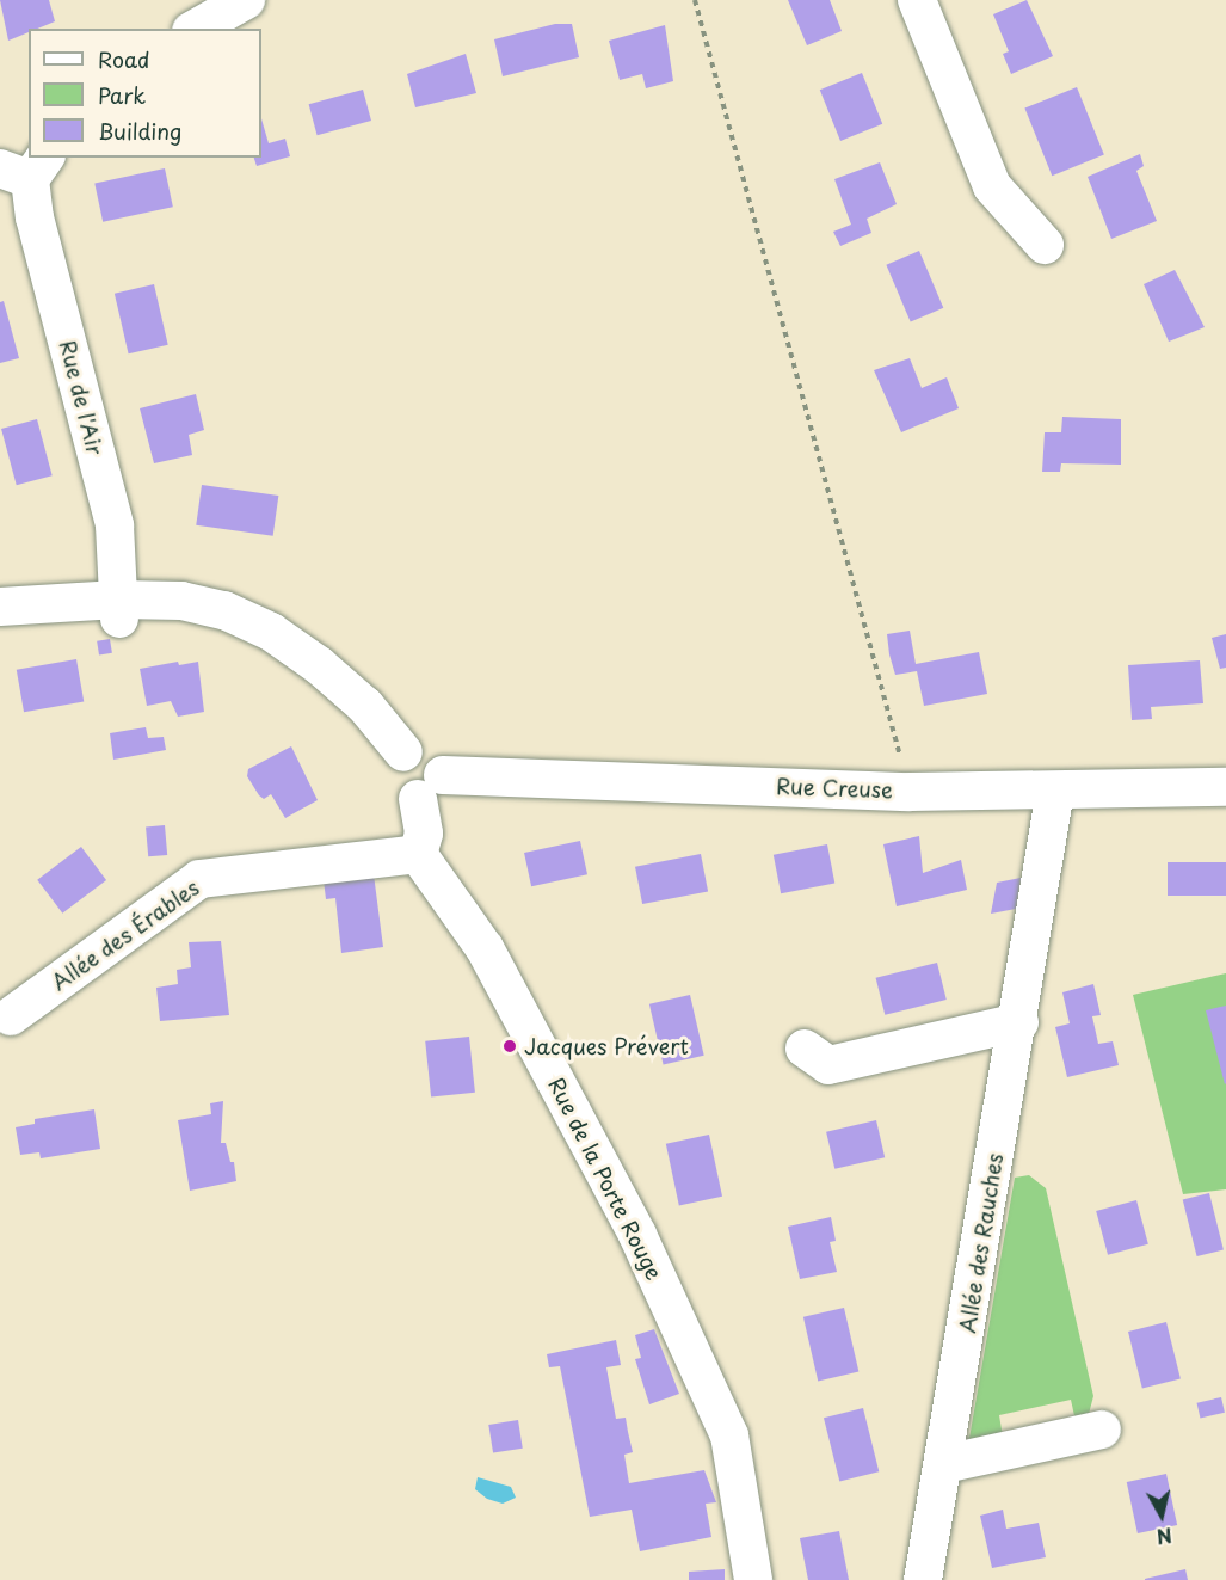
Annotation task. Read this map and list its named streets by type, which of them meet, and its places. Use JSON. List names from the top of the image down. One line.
{"streets":{"street":["Rue de l'Air","Rue Creuse","Allée des Érables","Rue de la Porte Rouge","Allée des Rauches"]},"crossings":[["Rue Creuse","Allée des Rauches"],["Allée des Érables","Rue de la Porte Rouge"]],"places":["Jacques Prévert"],"legend":["Road","Park","Building"],"north":"bottom"}
